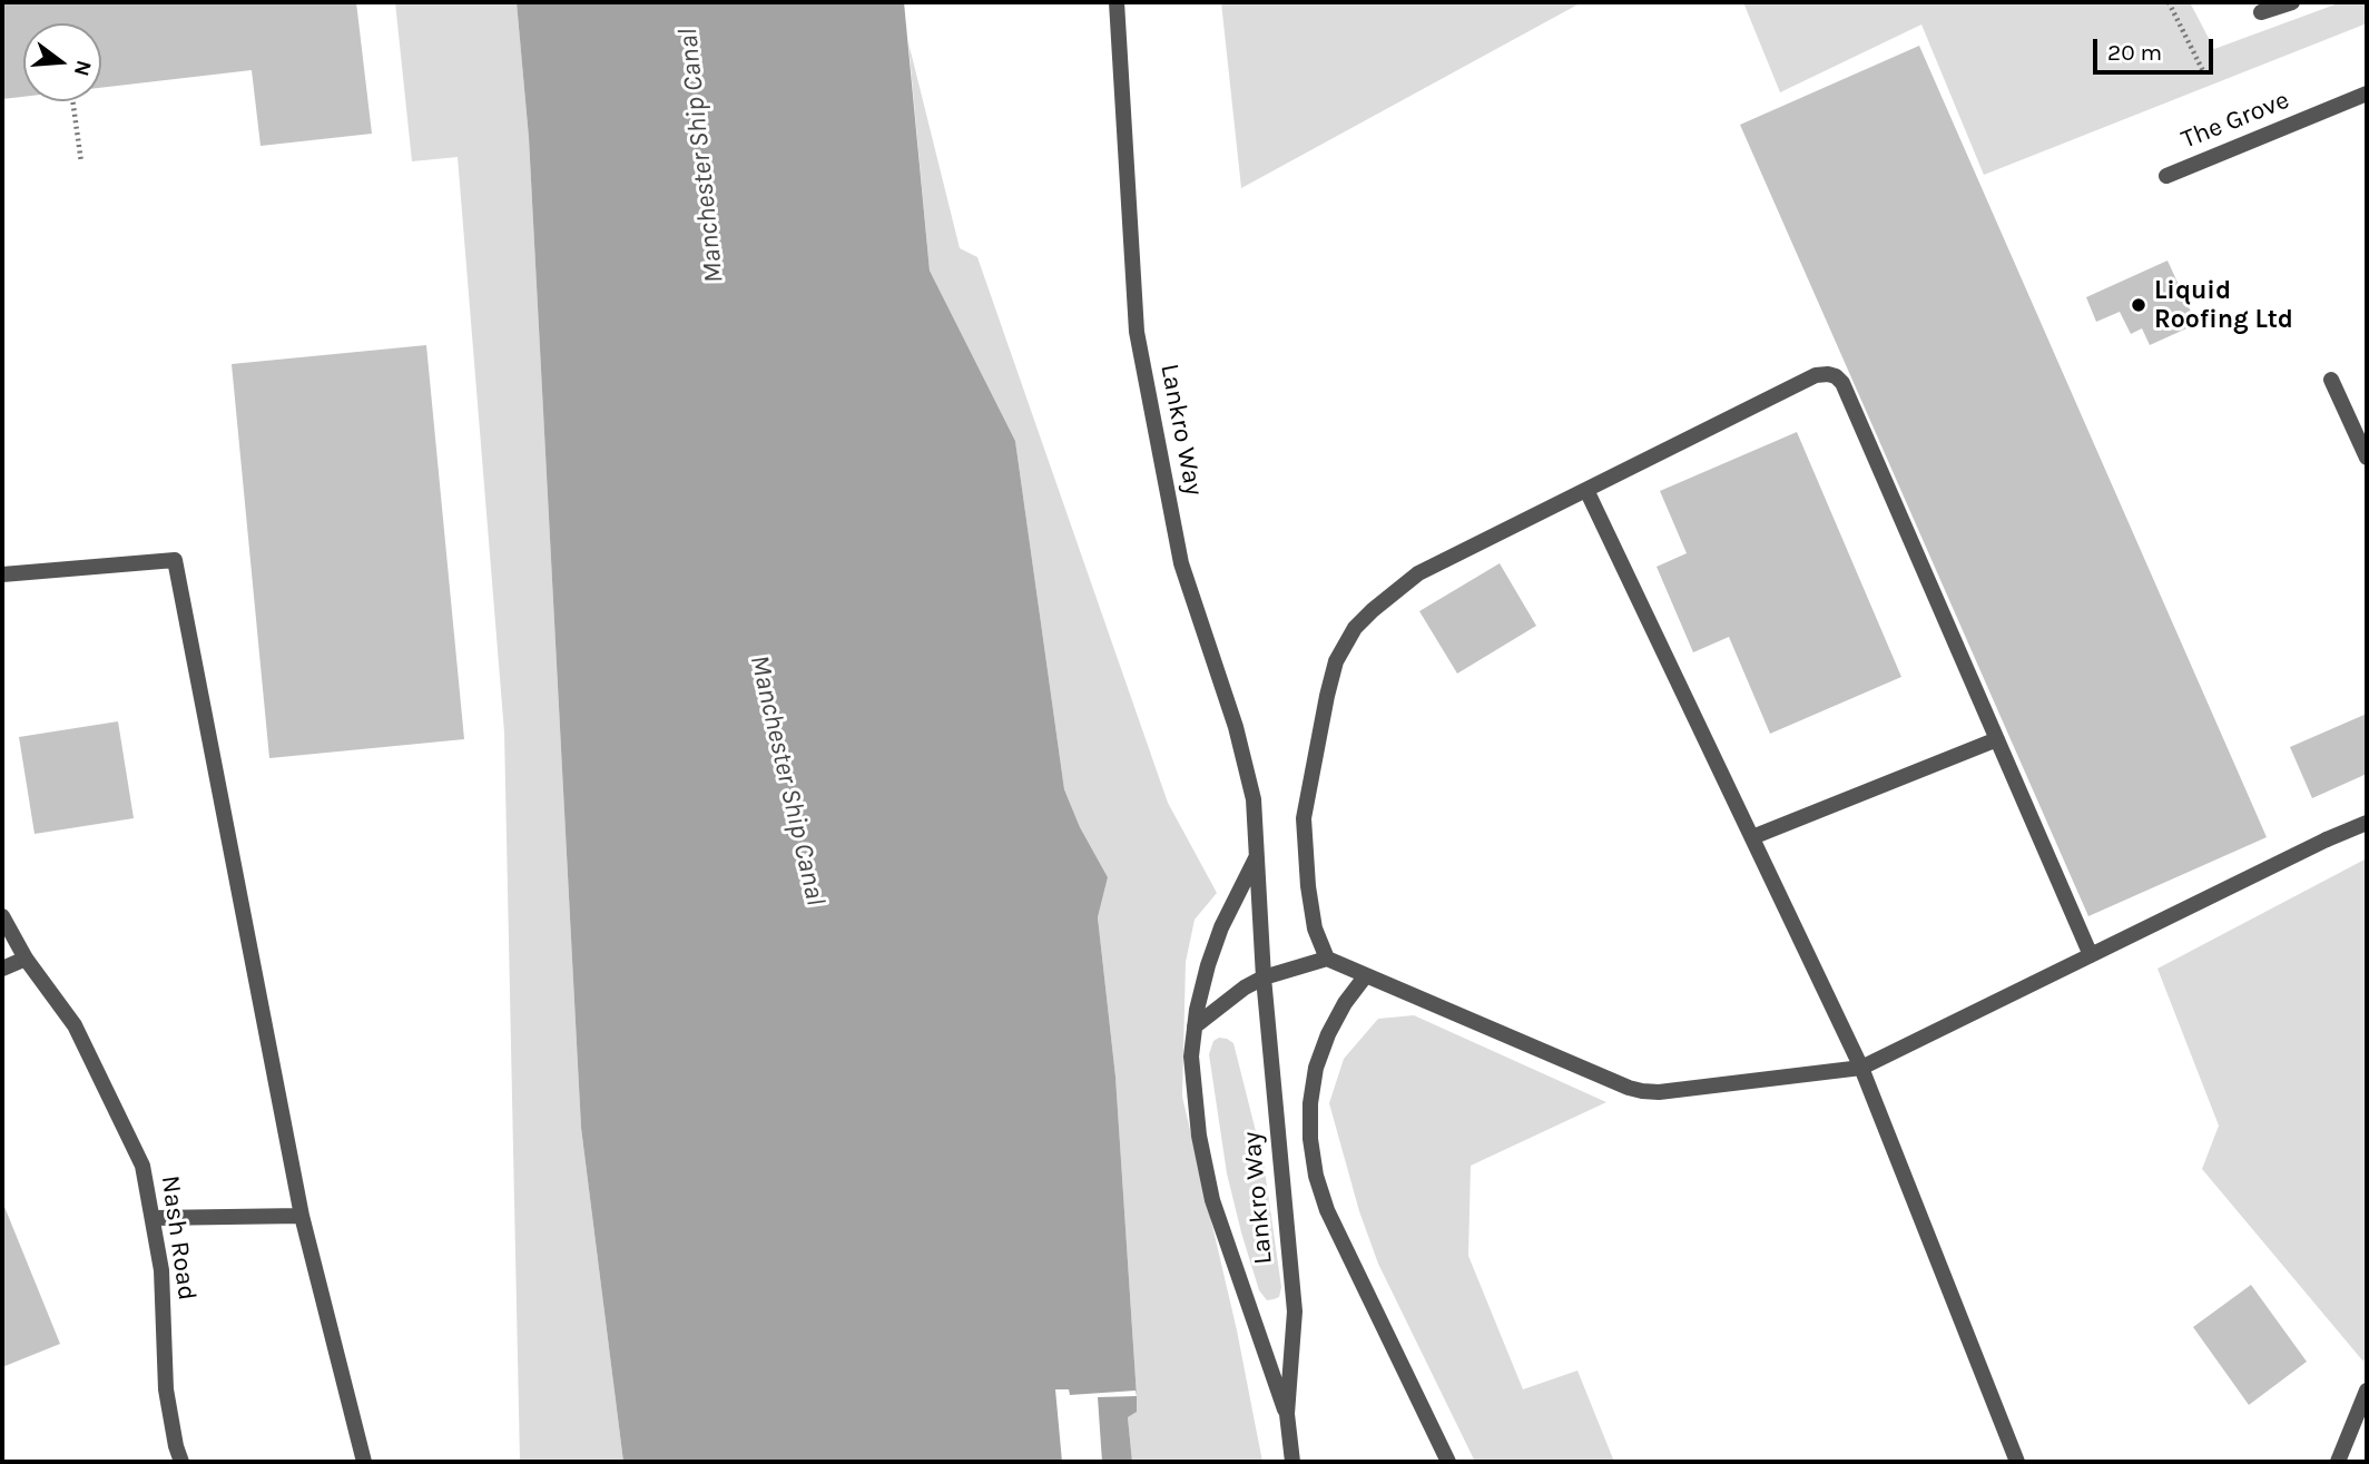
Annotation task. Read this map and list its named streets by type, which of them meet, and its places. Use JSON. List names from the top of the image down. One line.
{"streets":{"street":["The Grove","Lankro Way","Nash Road"]},"water":["Manchester Ship Canal"],"places":["Liquid Roofing Ltd"],"scale_bar":"20 m","north":"right"}
